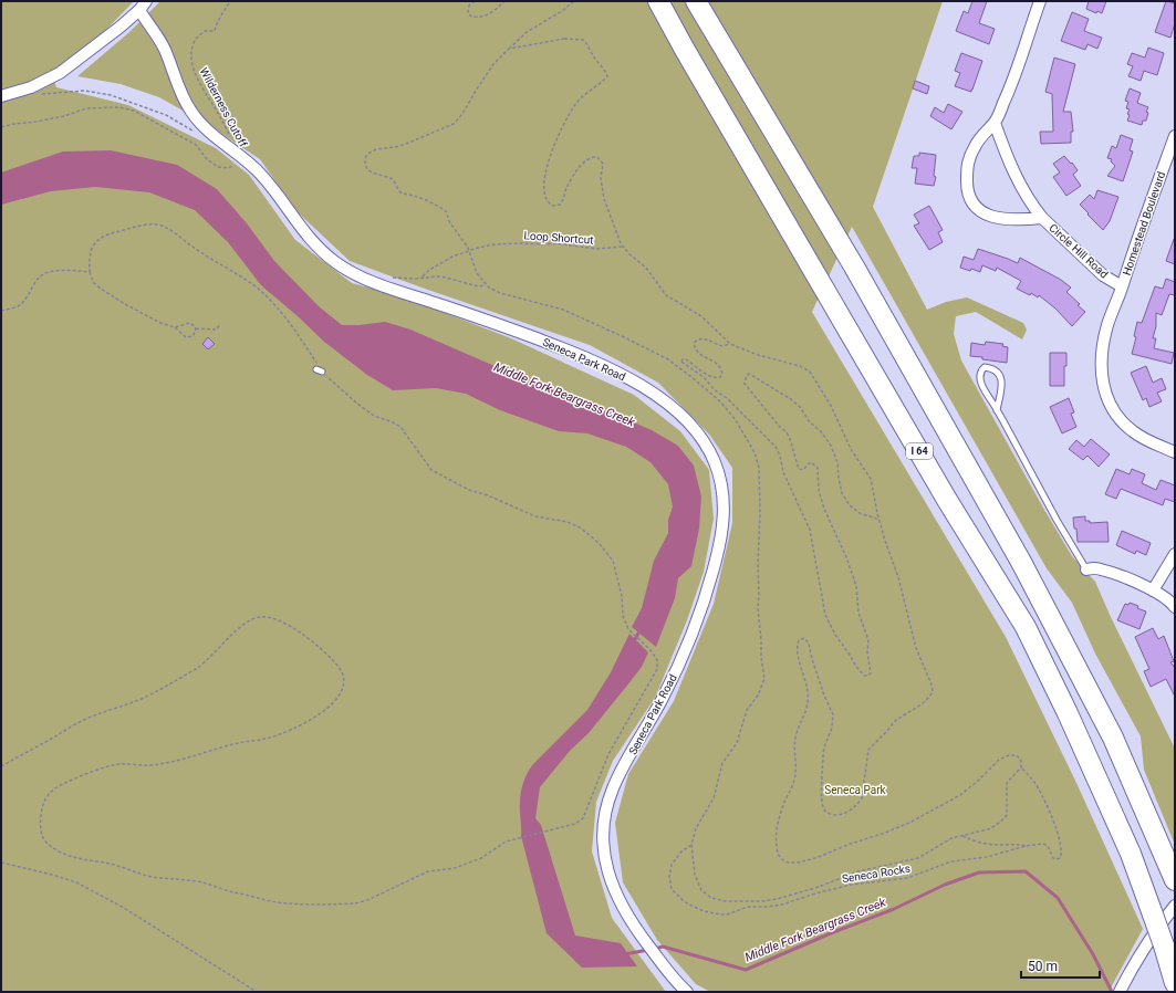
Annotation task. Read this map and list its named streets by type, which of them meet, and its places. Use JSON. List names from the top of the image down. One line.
{"streets":{"highway":["I 64"],"street":["Homestead Boulevard","Circle Hill Road","Seneca Park Road"],"path":["Wilderness Cutoff","Loop Shortcut","Seneca Rocks"]},"crossings":[["Homestead Boulevard","Circle Hill Road"]],"water":["Middle Fork Beargrass Creek"],"parks":["Seneca Park"],"scale_bar":"50 m"}
